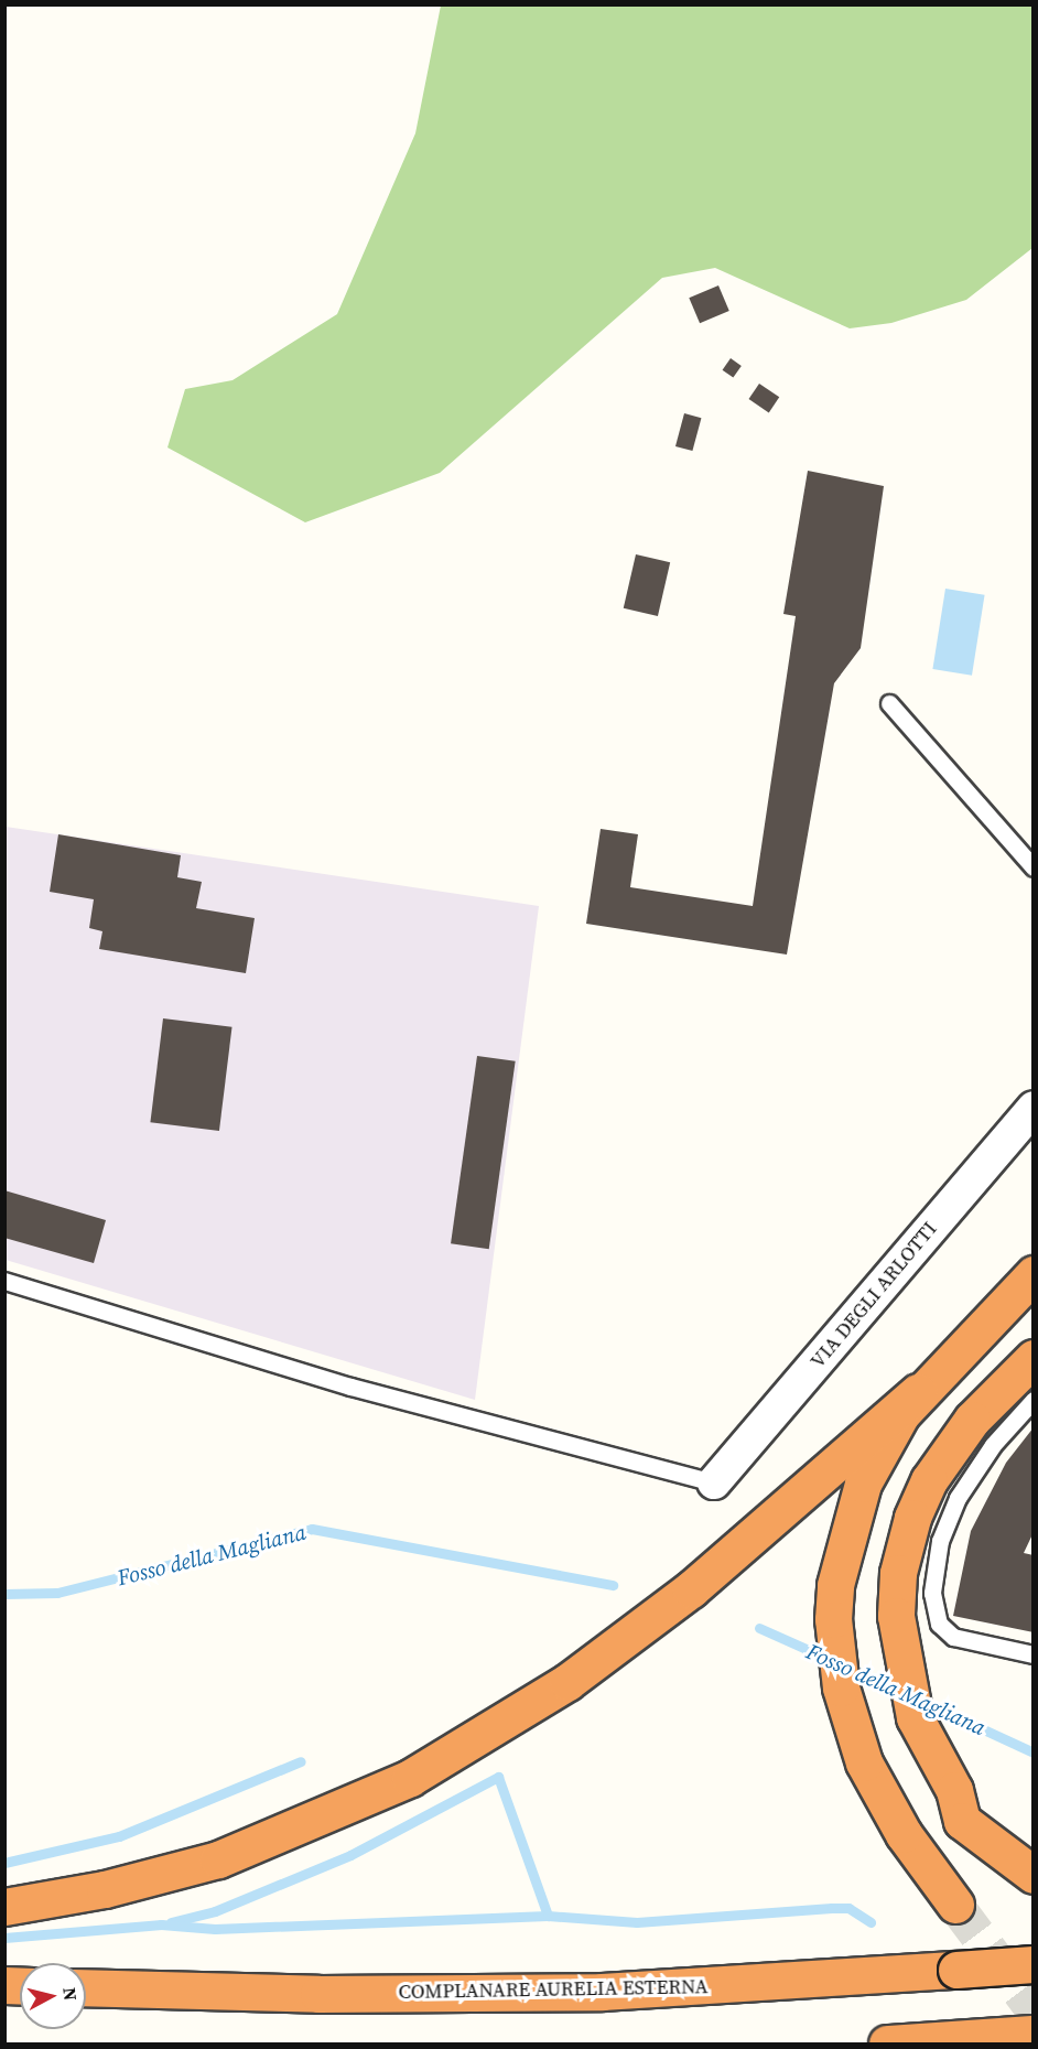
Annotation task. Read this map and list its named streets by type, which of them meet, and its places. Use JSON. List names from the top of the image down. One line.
{"streets":{"highway":["COMPLANARE AURELIA ESTERNA"],"street":["VIA DEGLI ARLOTTI"]},"water":["Fosso della Magliana"],"north":"right"}
